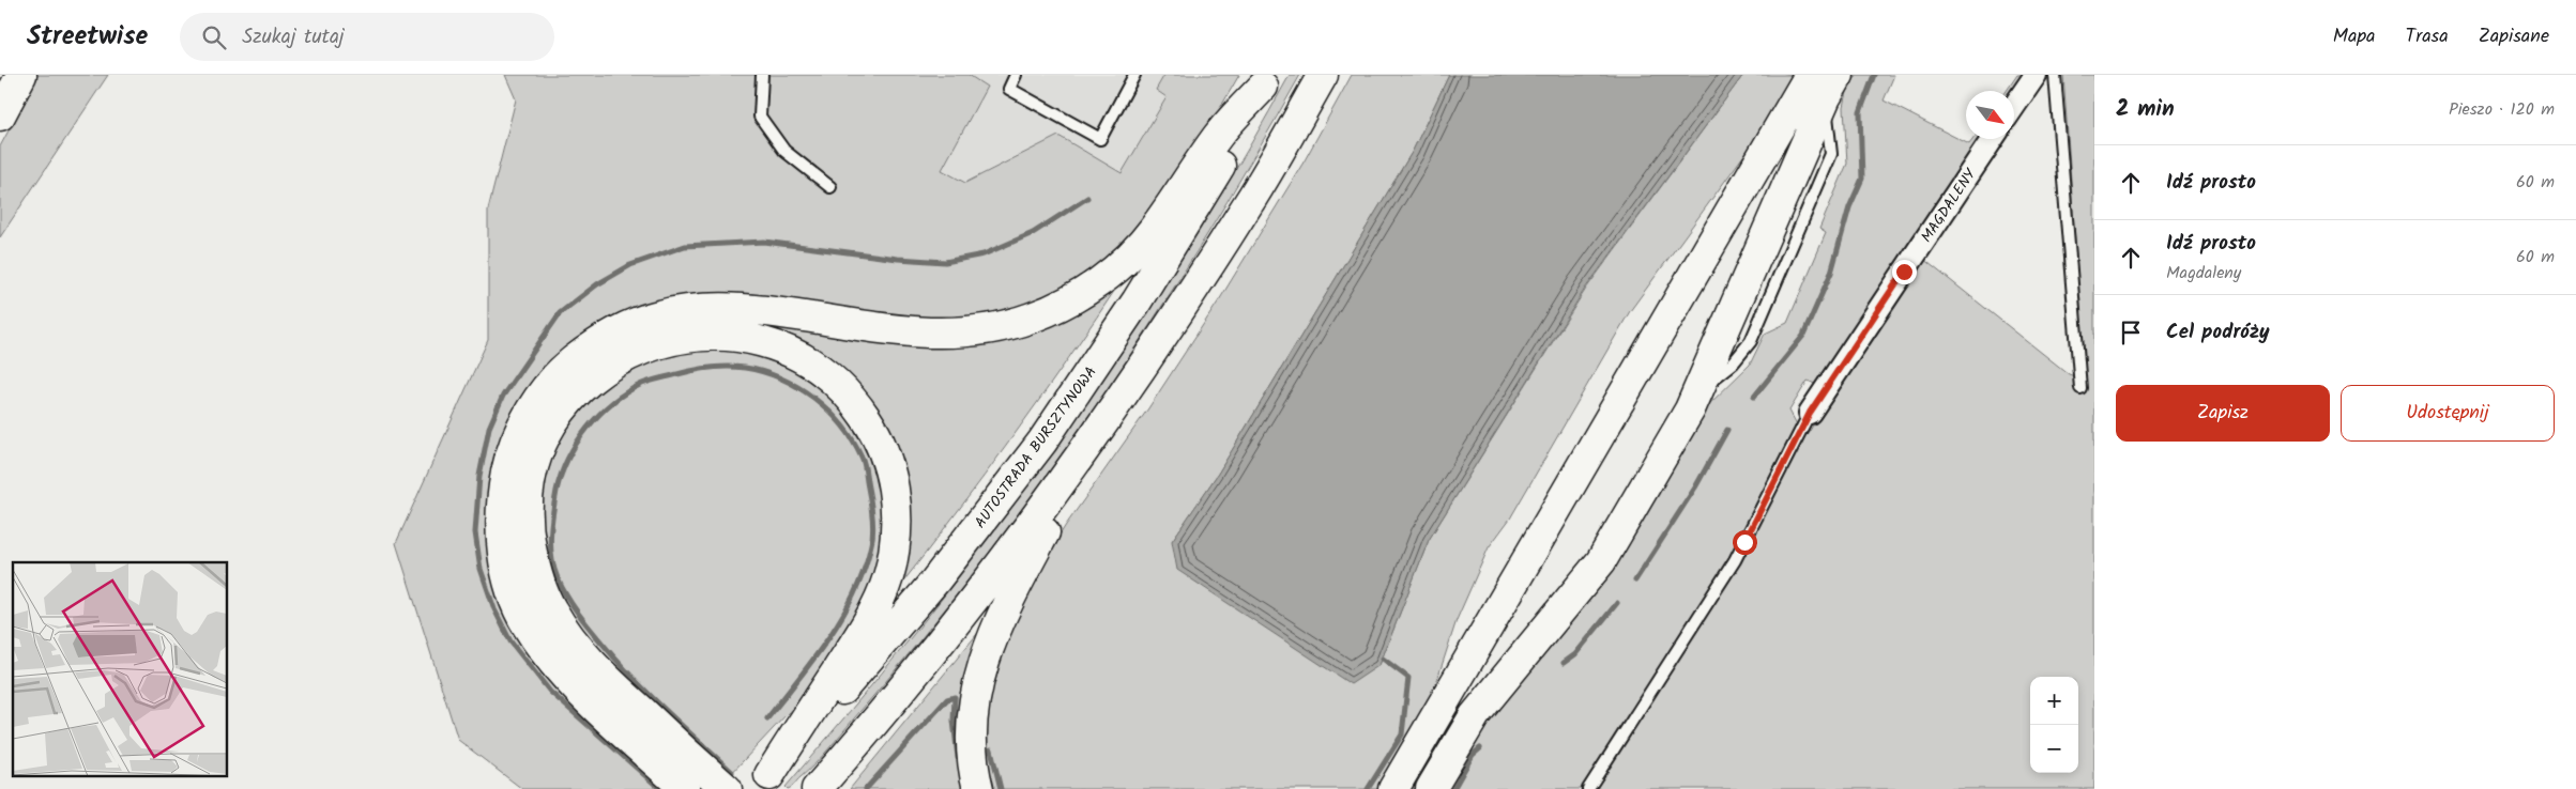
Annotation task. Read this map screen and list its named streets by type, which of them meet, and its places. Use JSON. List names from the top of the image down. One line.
{"streets":{"main road":["AUTOSTRADA BURSZTYNOWA"],"street":["MAGDALENY"]},"north":"bottom right","page":{"header":"Streetwise","search":"Szukaj tutaj","nav":["Mapa","Trasa","Zapisane"],"heading":["2 min","Pieszo · 120 m"],"list":[["Idź prosto","60 m"],["Idź prosto","Magdaleny","60 m"],"Cel podróży"],"buttons":["Zapisz","Udostępnij"],"map_buttons":["+","−"]}}
